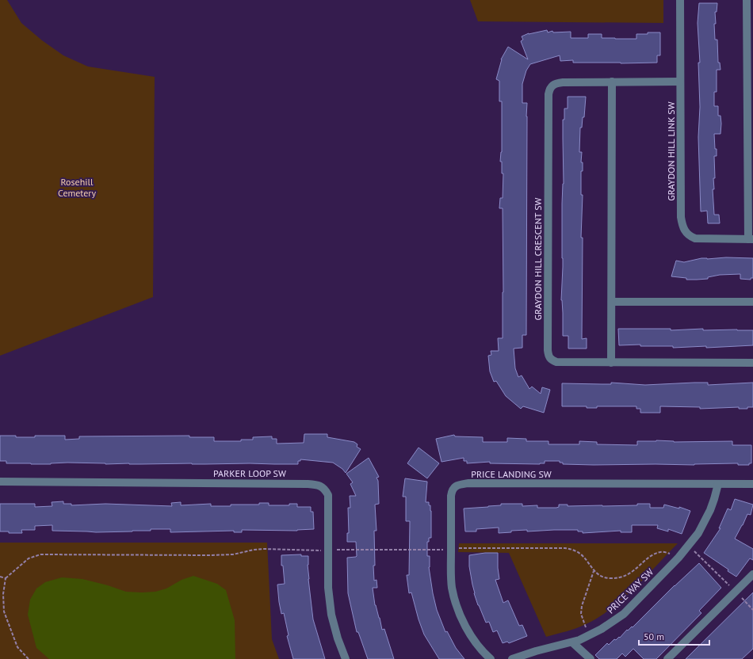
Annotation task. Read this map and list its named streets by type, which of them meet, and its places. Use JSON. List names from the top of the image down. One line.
{"streets":{"street":["GRAYDON HILL LINK SW","GRAYDON HILL CRESCENT SW","PARKER LOOP SW","PRICE LANDING SW","PRICE WAY SW"]},"crossings":[["GRAYDON HILL LINK SW","GRAYDON HILL CRESCENT SW"],["PRICE LANDING SW","PRICE WAY SW"]],"parks":["Rosehill Cemetery"],"scale_bar":"50 m"}
